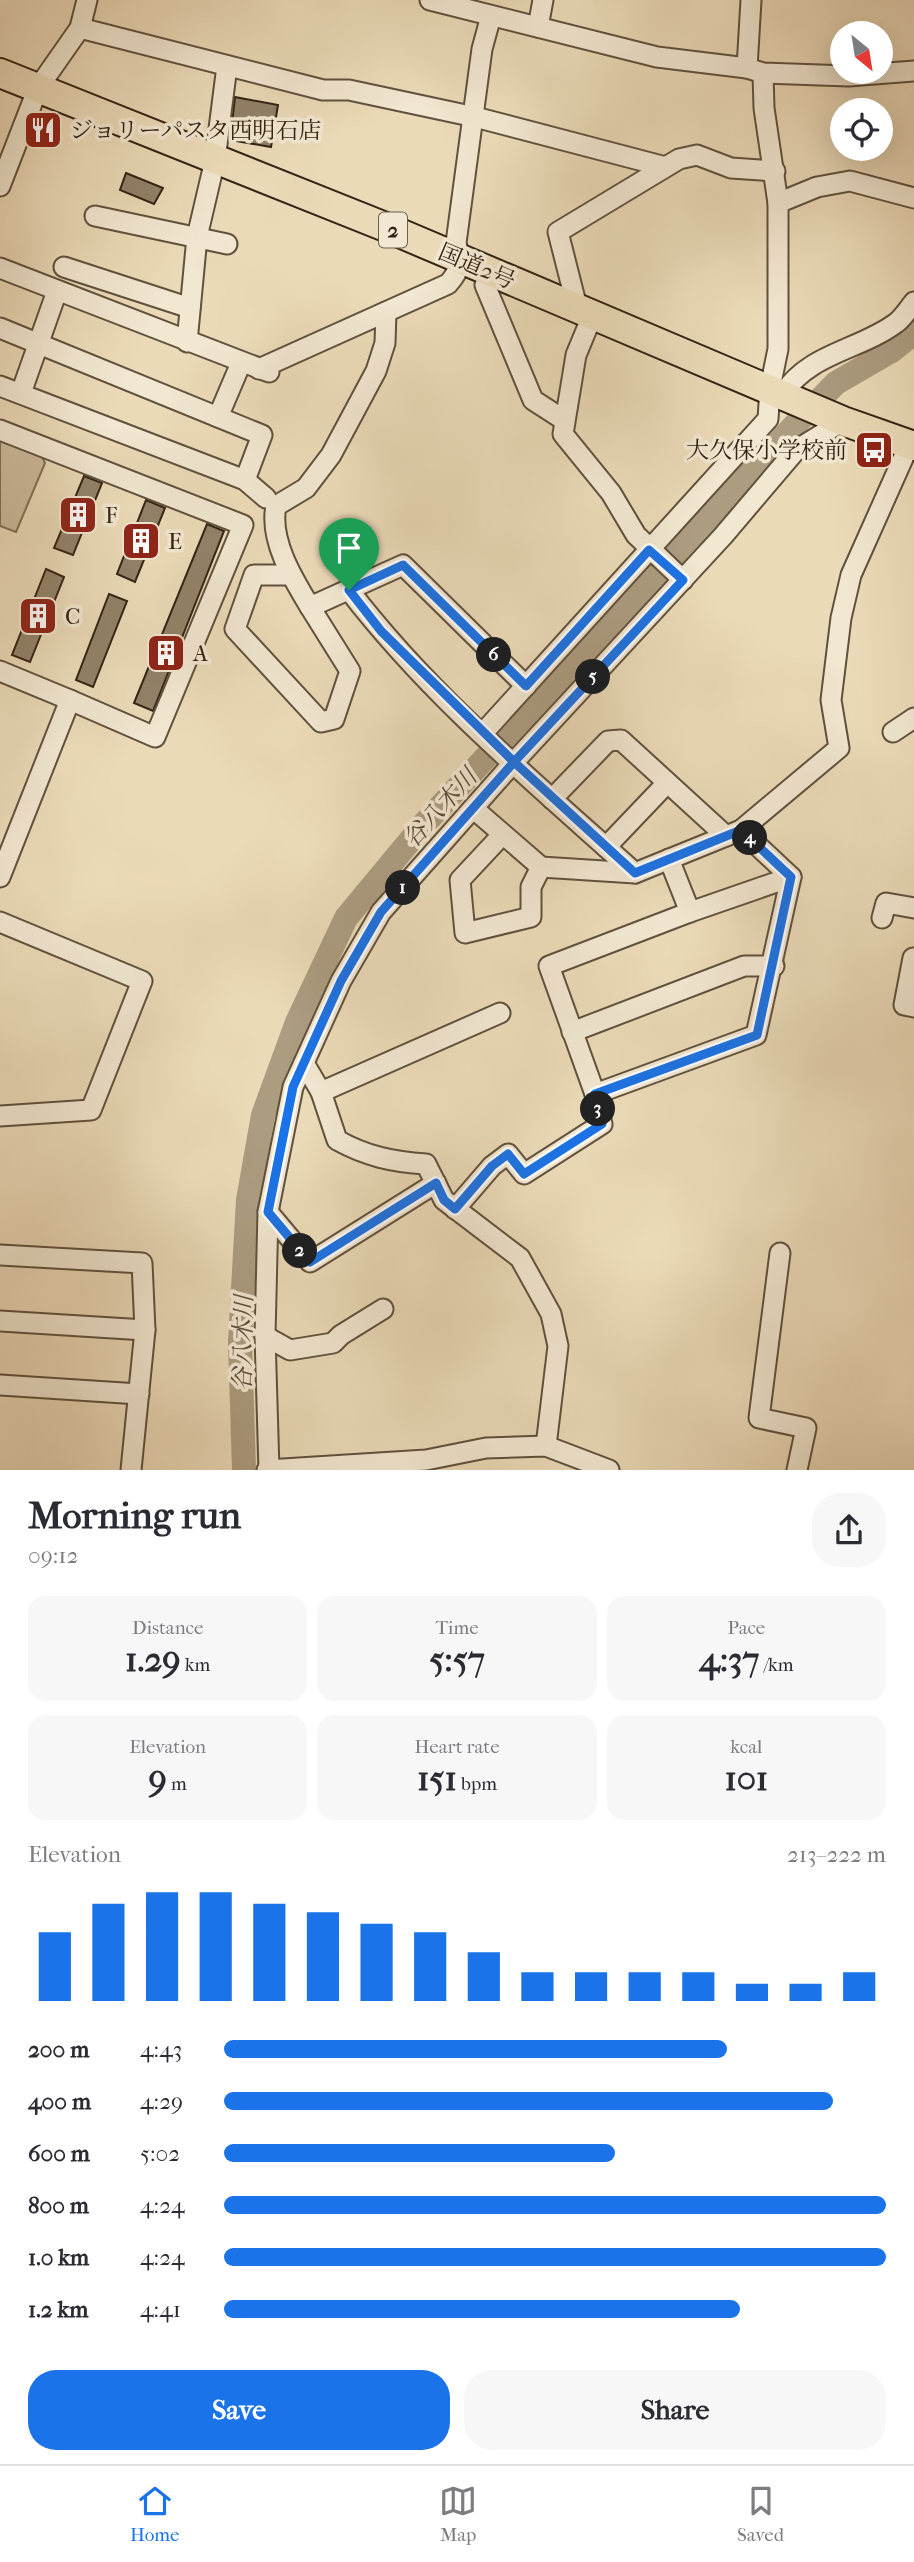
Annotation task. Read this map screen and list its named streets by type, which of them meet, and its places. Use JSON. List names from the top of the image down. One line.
{"streets":{"highway":["2","国道2号"]},"water":["谷八木川"],"places":{"restaurant":["ジョリーパスタ西明石店"],"bus stop":["大久保小学校前"],"building":["F","E","C","A"]},"north":"bottom right","page":{"pins":["6","5","4","1","3","2"],"heading":["Morning run","09:12"],"stats":[["Distance","1.29 km"],["Time","5:57"],["Pace","4:37 /km"],["Elevation","9 m"],["Heart rate","151 bpm"],["kcal","101"]],"chart":["Elevation","213–222 m"],"list":[{"name":"200 m","note":"4:43"},{"name":"400 m","note":"4:29"},{"name":"600 m","note":"5:02"},{"name":"800 m","note":"4:24"},{"name":"1.0 km","note":"4:24"},{"name":"1.2 km","note":"4:41"}],"buttons":["Save","Share"],"tabs":["Home","Map","Saved"]}}
